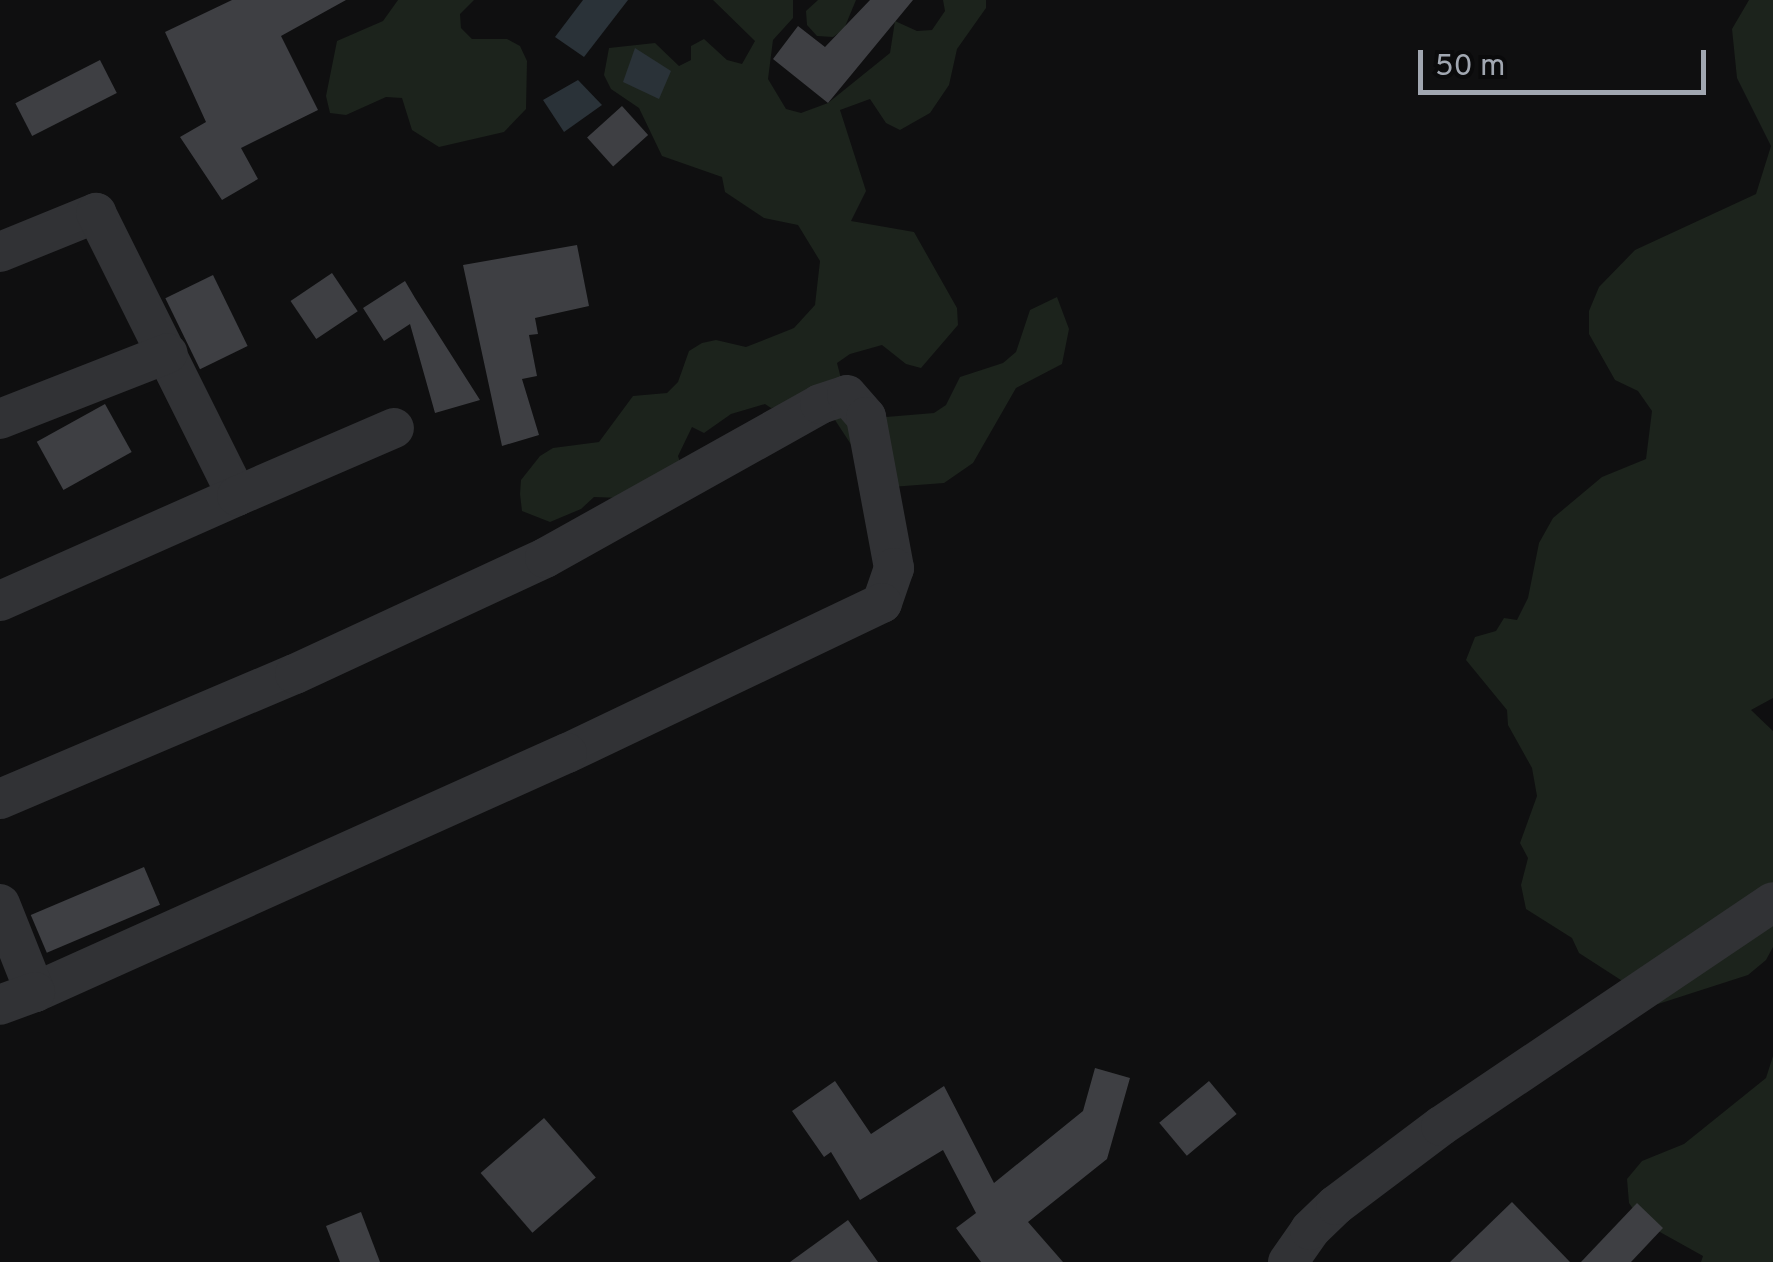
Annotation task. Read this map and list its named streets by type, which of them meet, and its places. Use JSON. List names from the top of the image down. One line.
{"scale_bar":"50 m"}
